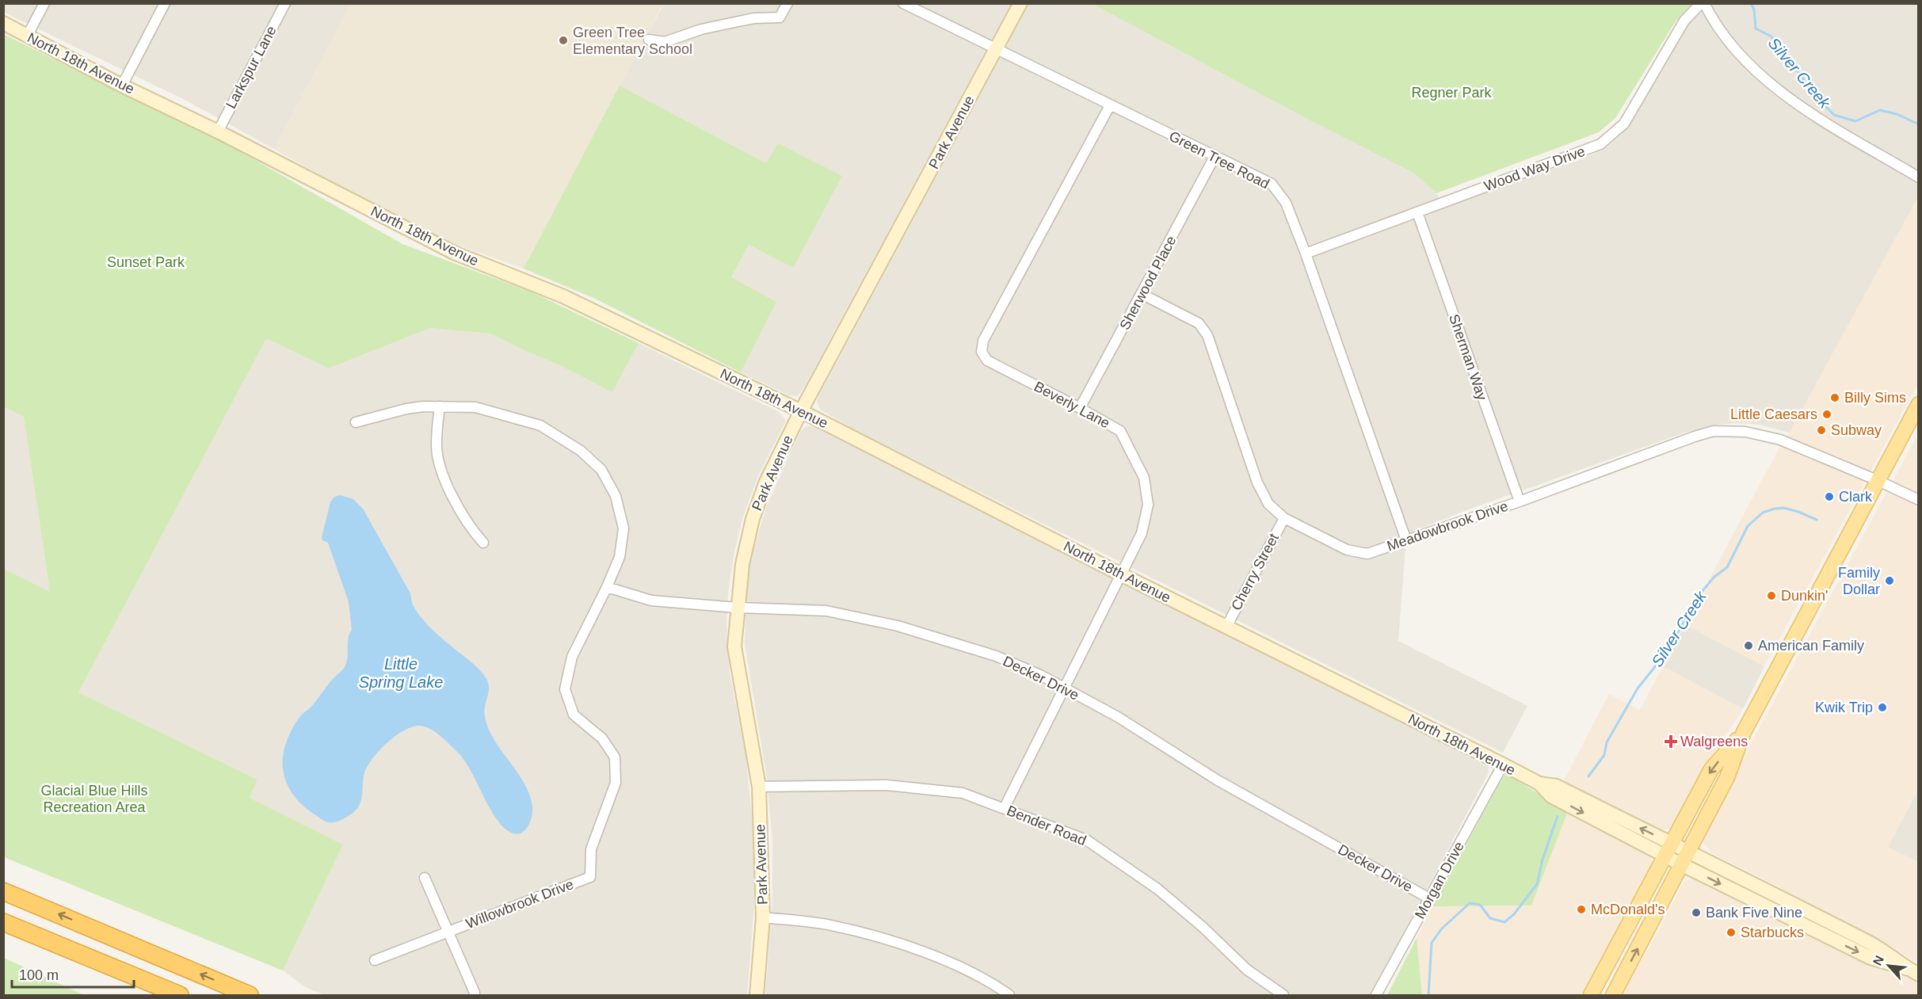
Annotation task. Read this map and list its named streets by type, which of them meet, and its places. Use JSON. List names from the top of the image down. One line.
{"streets":{"street":["North 18th Avenue","Larkspur Lane","Park Avenue","Green Tree Road","Wood Way Drive","Sherwood Place","Sherman Way","Beverly Lane","Meadowbrook Drive","Cherry Street","Decker Drive","Bender Road","Morgan Drive","Willowbrook Drive"]},"crossings":[["North 18th Avenue","Larkspur Lane"],["North 18th Avenue","Park Avenue"],["North 18th Avenue","Beverly Lane"],["North 18th Avenue","Cherry Street"],["North 18th Avenue","Morgan Drive"],["Park Avenue","Green Tree Road"],["Park Avenue","Decker Drive"],["Park Avenue","Bender Road"],["Green Tree Road","Wood Way Drive"],["Green Tree Road","Sherwood Place"],["Green Tree Road","Beverly Lane"],["Green Tree Road","Meadowbrook Drive"],["Wood Way Drive","Sherman Way"],["Sherwood Place","Beverly Lane"],["Sherwood Place","Meadowbrook Drive"],["Sherman Way","Meadowbrook Drive"],["Beverly Lane","Decker Drive"],["Beverly Lane","Bender Road"],["Meadowbrook Drive","Cherry Street"],["Decker Drive","Morgan Drive"],["Decker Drive","Willowbrook Drive"]],"water":["Silver Creek","Little Spring Lake"],"parks":["Regner Park","Sunset Park","Glacial Blue Hills Recreation Area"],"places":{"other":["Green Tree Elementary School","Billy Sims","Little Caesars","Subway","Clark","Family Dollar","Dunkin'","American Family","Kwik Trip","McDonald's","Bank Five Nine","Starbucks"],"health":["Walgreens"]},"scale_bar":"100 m","north":"top left"}
